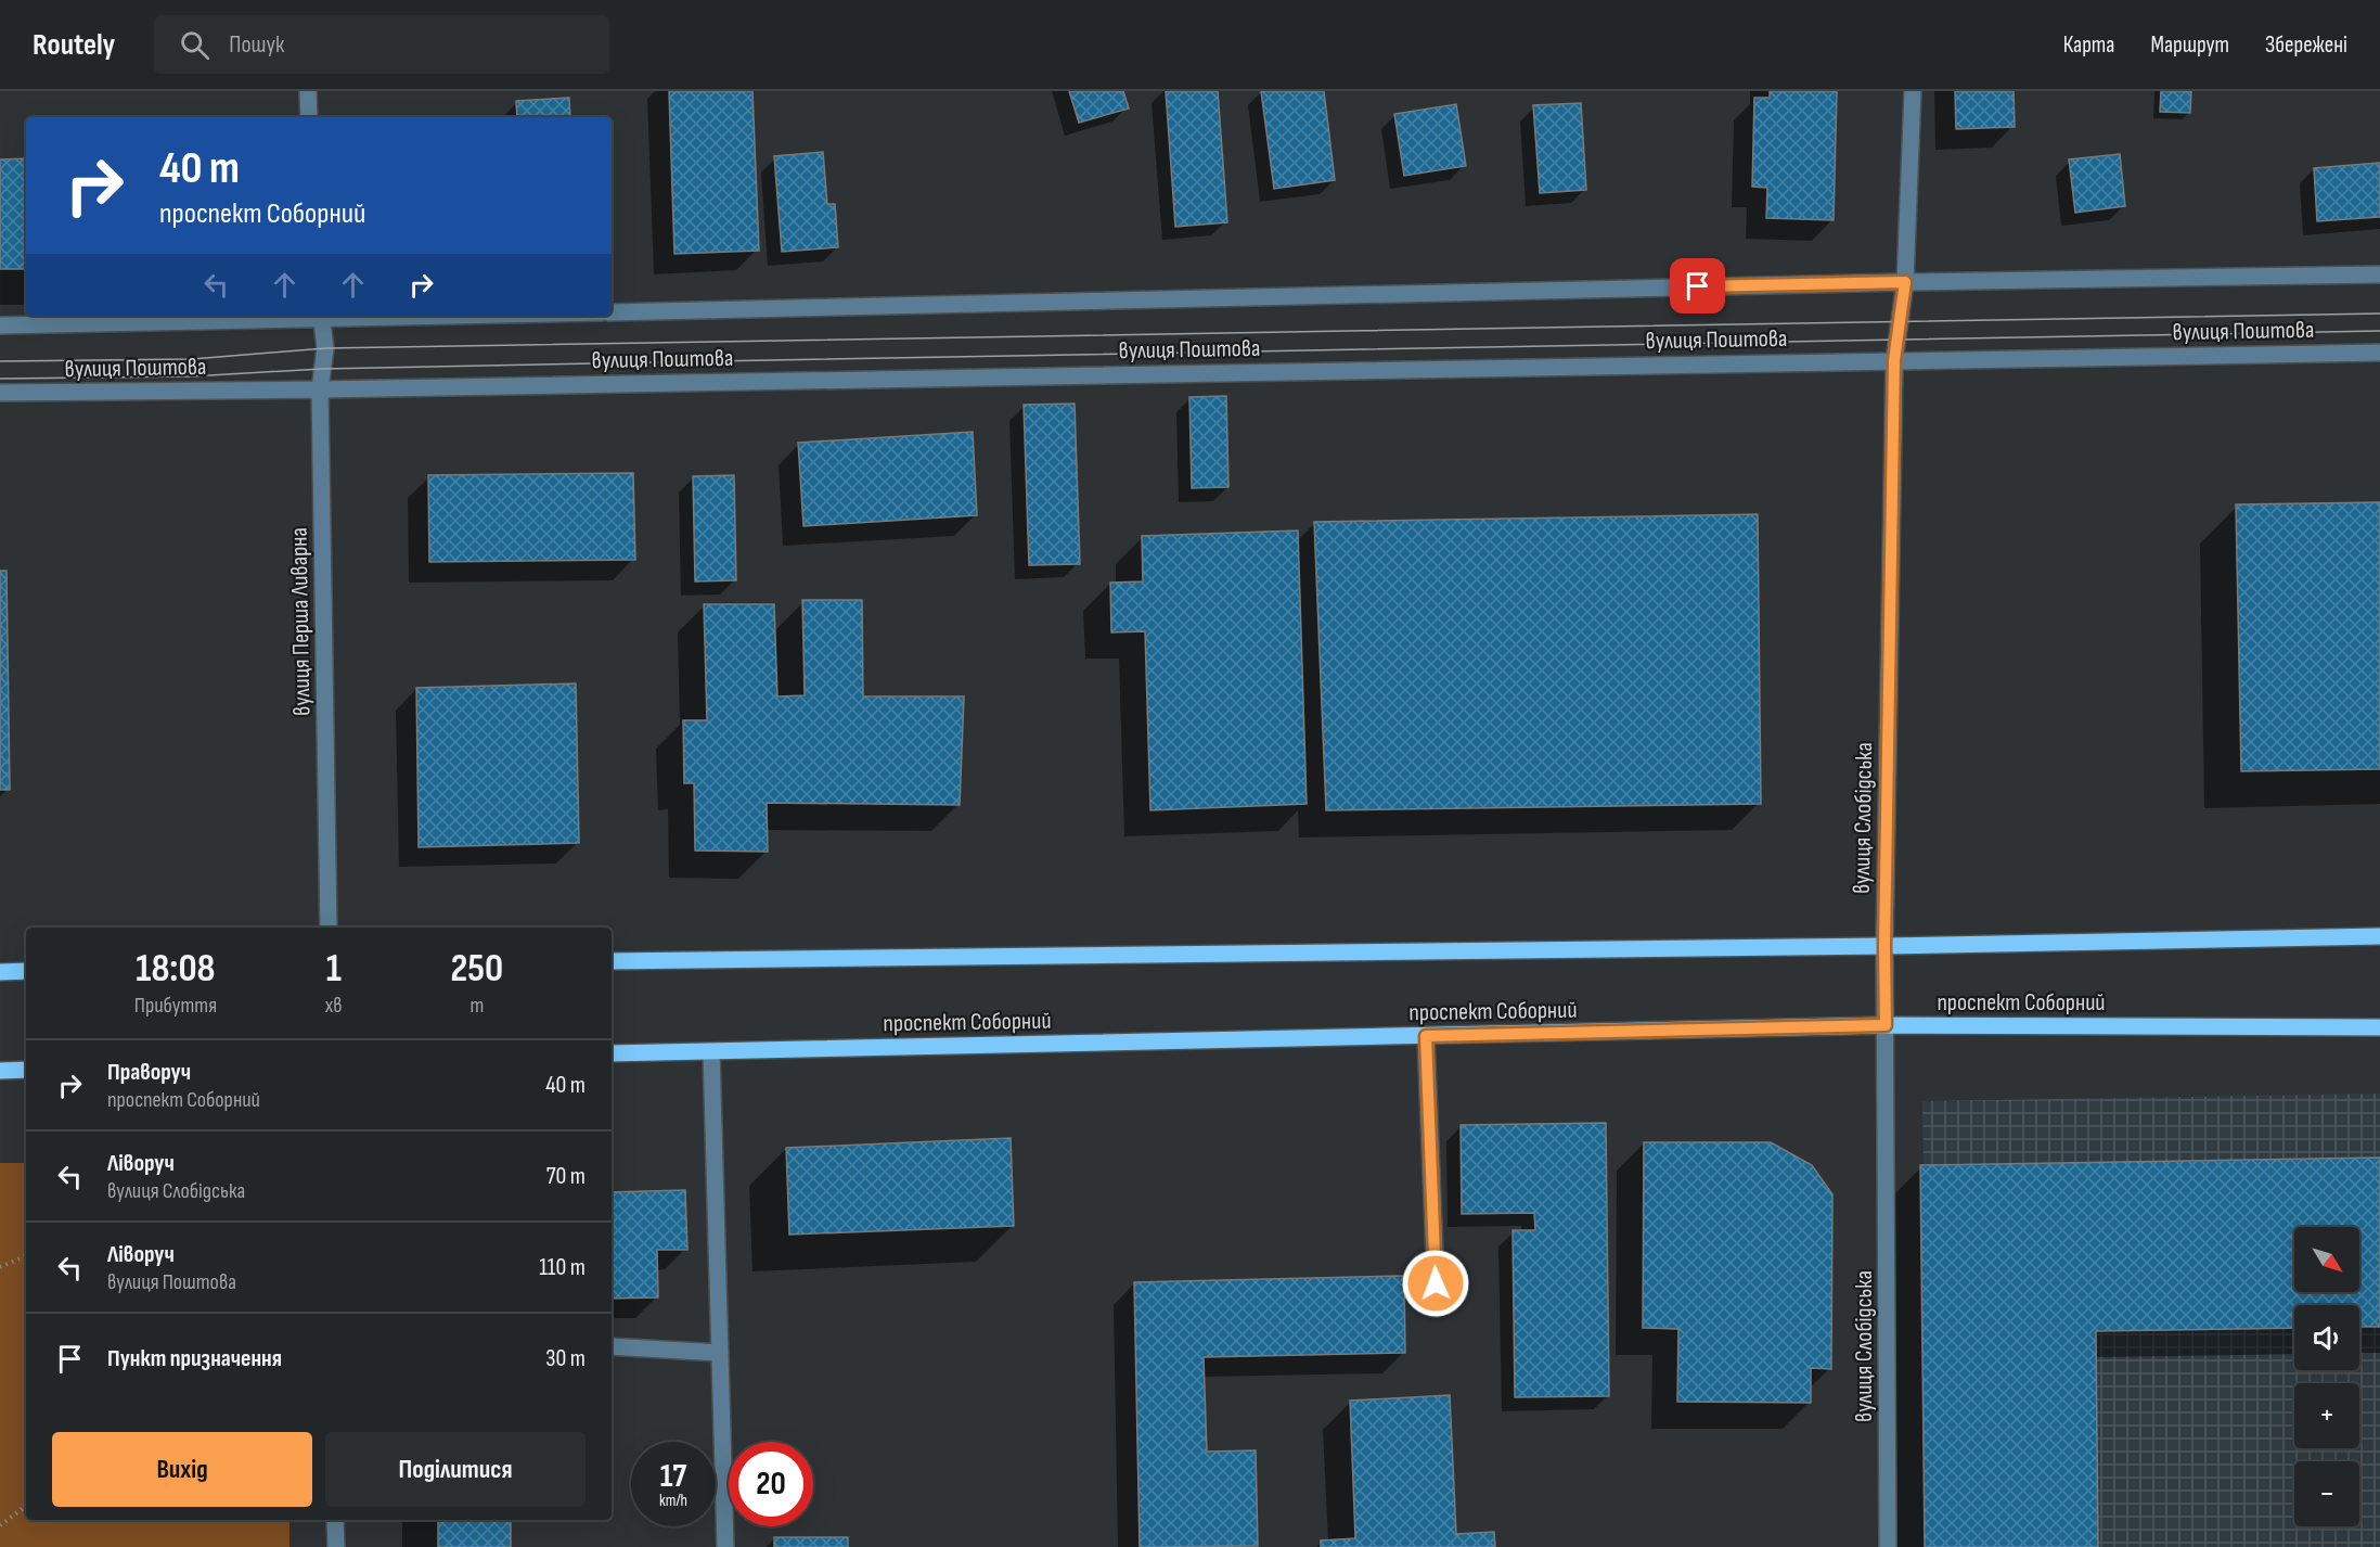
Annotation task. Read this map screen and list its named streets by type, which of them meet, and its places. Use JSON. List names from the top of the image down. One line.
{"streets":{"main road":["проспект Соборний"],"street":["вулиця Поштова","вулиця Перша Ливарна","вулиця Слобідська"]},"crossings":[["вулиця Поштова","вулиця Перша Ливарна"],["вулиця Поштова","вулиця Слобідська"],["вулиця Слобідська","проспект Соборний"]],"north":"bottom right","page":{"header":"Routely","search":"Пошук","nav":["Карта","Маршрут","Збережені"],"turn":["40 m","проспект Соборний"],"eta":["18:08","Прибуття","1","хв","250","m"],"list":[{"name":"Праворуч","note":"проспект Соборний","value":"40 m"},{"name":"Ліворуч","note":"вулиця Слобідська","value":"70 m"},{"name":"Ліворуч","note":"вулиця Поштова","value":"110 m"},{"name":"Пункт призначення","value":"30 m"}],"map_buttons":["+","−"],"buttons":["Вихід","Поділитися"],"speed":"17 km/h","limit":"20"}}
